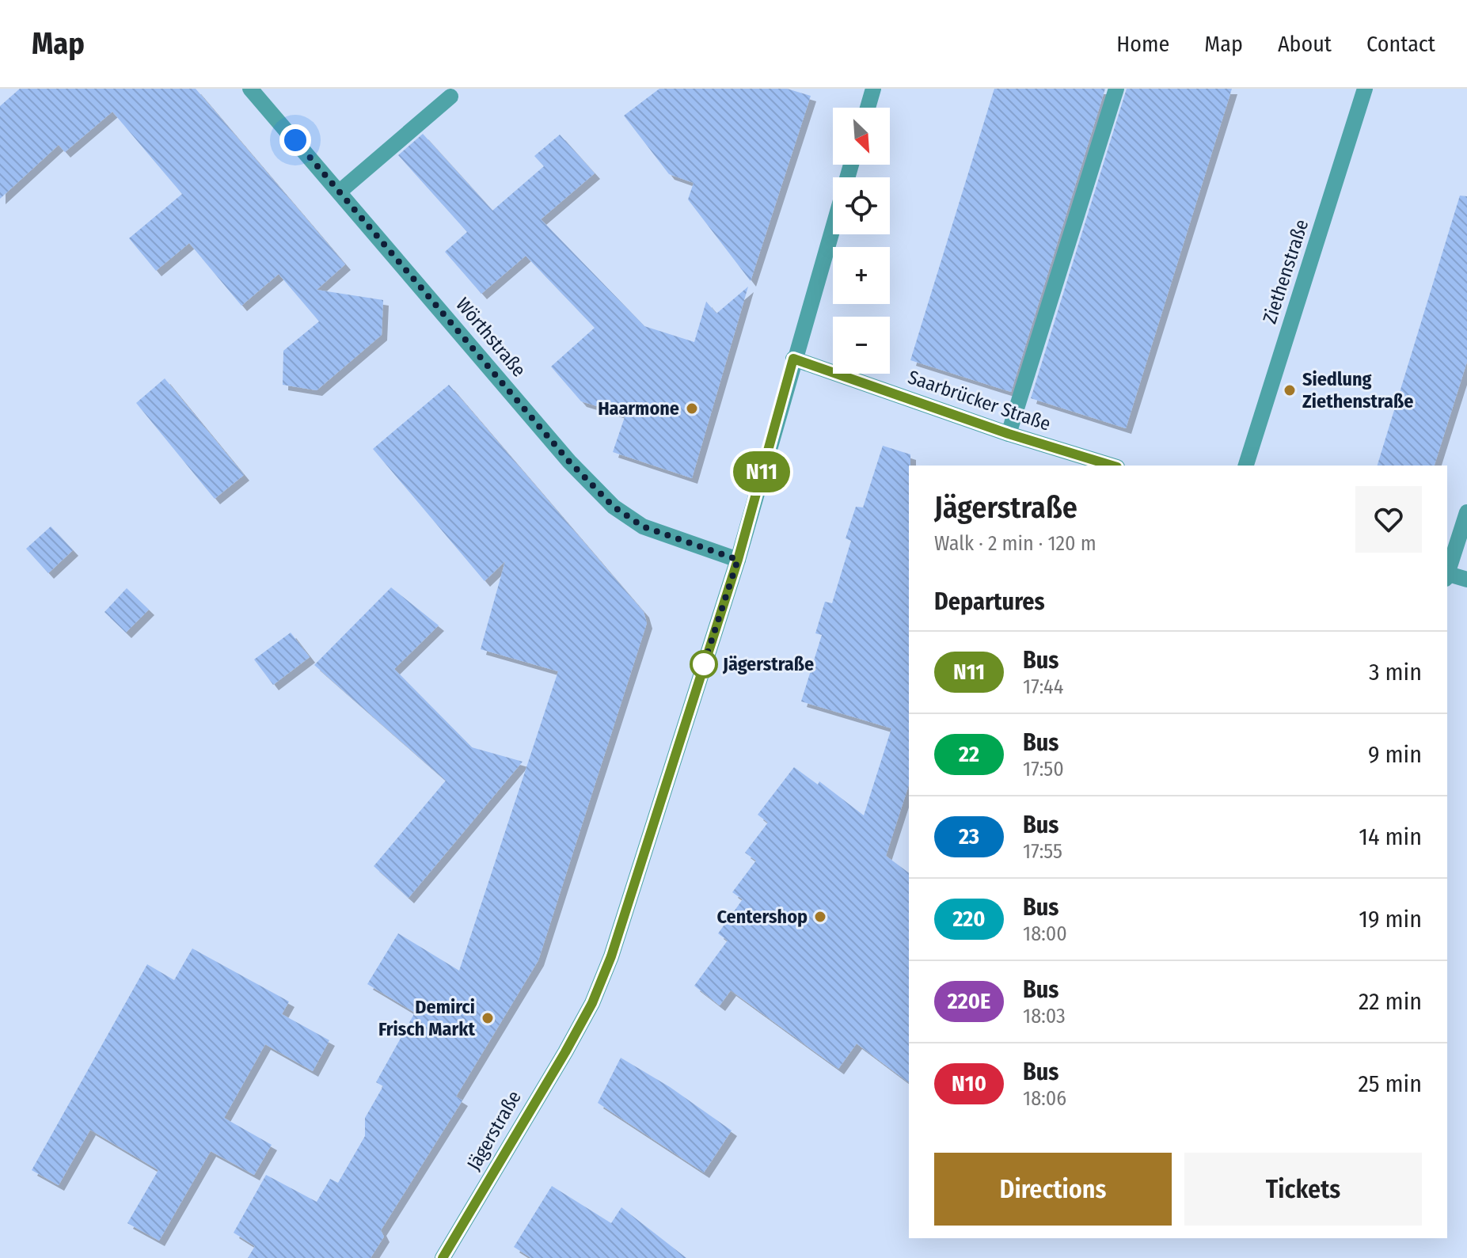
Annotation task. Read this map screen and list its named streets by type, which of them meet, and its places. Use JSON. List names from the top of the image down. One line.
{"streets":{"street":["Ziethenstraße","Wörthstraße","Saarbrücker Straße","Jägerstraße"]},"crossings":[["Wörthstraße","Jägerstraße"],["Saarbrücker Straße","Jägerstraße"]],"places":["Siedlung Ziethenstraße","Haarmone","Jägerstraße","Centershop","Demirci Frisch Markt"],"lines":["bus line N11"],"north":"bottom right","page":{"header":"Map","nav":["Home","Map","About","Contact"],"on_map":"N11","map_buttons":["+","−"],"heading":[["Jägerstraße","Walk · 2 min · 120 m"],"Departures"],"list":[{"mark":"N11","name":"Bus","note":"17:44","value":"3 min"},{"mark":"22","name":"Bus","note":"17:50","value":"9 min"},{"mark":"23","name":"Bus","note":"17:55","value":"14 min"},{"mark":"220","name":"Bus","note":"18:00","value":"19 min"},{"mark":"220E","name":"Bus","note":"18:03","value":"22 min"},{"mark":"N10","name":"Bus","note":"18:06","value":"25 min"}],"buttons":["Directions","Tickets"]}}
